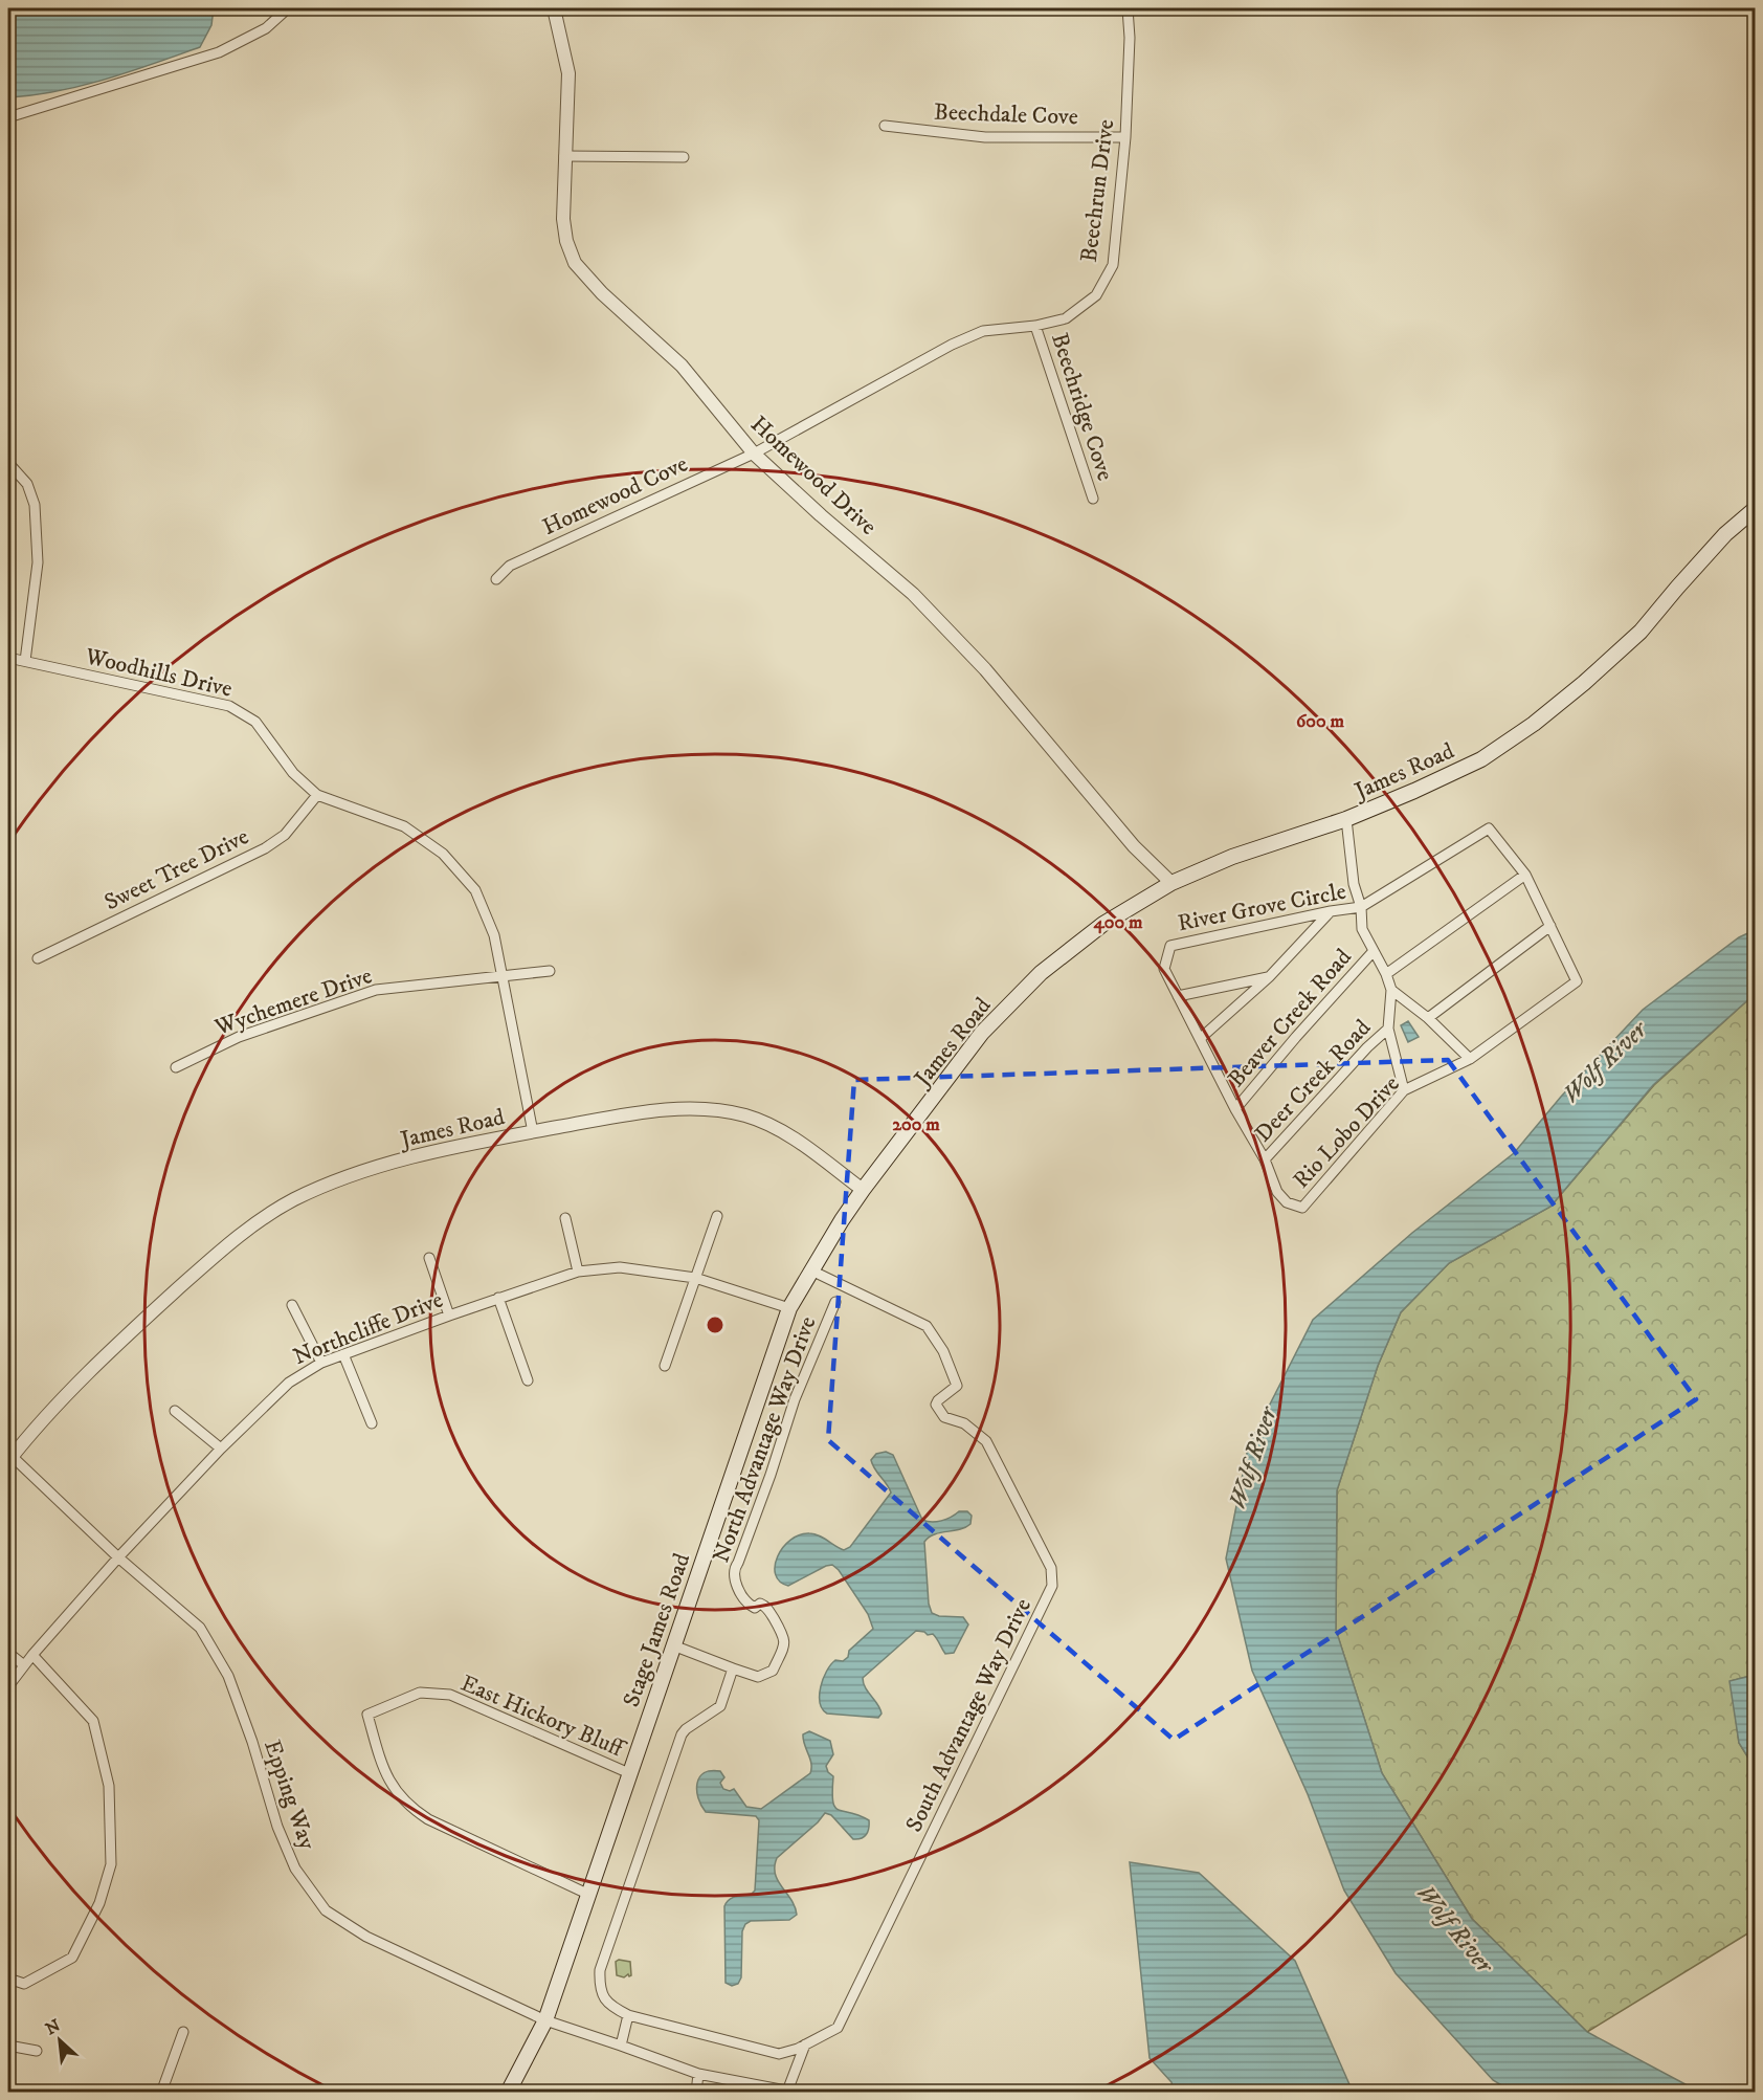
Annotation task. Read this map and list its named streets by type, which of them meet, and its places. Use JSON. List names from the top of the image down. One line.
{"streets":{"main road":["James Road","Stage James Road"],"street":["Beechdale Cove","Beechrun Drive","Beechridge Cove","Homewood Drive","Homewood Cove","Woodhills Drive","Sweet Tree Drive","River Grove Circle","Wychemere Drive","Beaver Creek Road","Deer Creek Road","Rio Lobo Drive","Northcliffe Drive","North Advantage Way Drive","East Hickory Bluff","South Advantage Way Drive","Epping Way"]},"crossings":[["Beechdale Cove","Beechrun Drive"],["Beechrun Drive","Beechridge Cove"],["Beechrun Drive","Homewood Drive"],["Beechrun Drive","Homewood Cove"],["Homewood Drive","Homewood Cove"],["Homewood Drive","James Road"],["Woodhills Drive","James Road"],["Woodhills Drive","Sweet Tree Drive"],["Woodhills Drive","Wychemere Drive"],["James Road","Stage James Road"],["James Road","Epping Way"],["River Grove Circle","Beaver Creek Road"],["Deer Creek Road","Rio Lobo Drive"],["Northcliffe Drive","Stage James Road"],["Northcliffe Drive","Epping Way"],["North Advantage Way Drive","Stage James Road"],["North Advantage Way Drive","South Advantage Way Drive"],["Stage James Road","East Hickory Bluff"],["Stage James Road","South Advantage Way Drive"],["Stage James Road","Epping Way"]],"water":["Wolf River"],"north":"top left","rings":["600 m","400 m","200 m"]}
